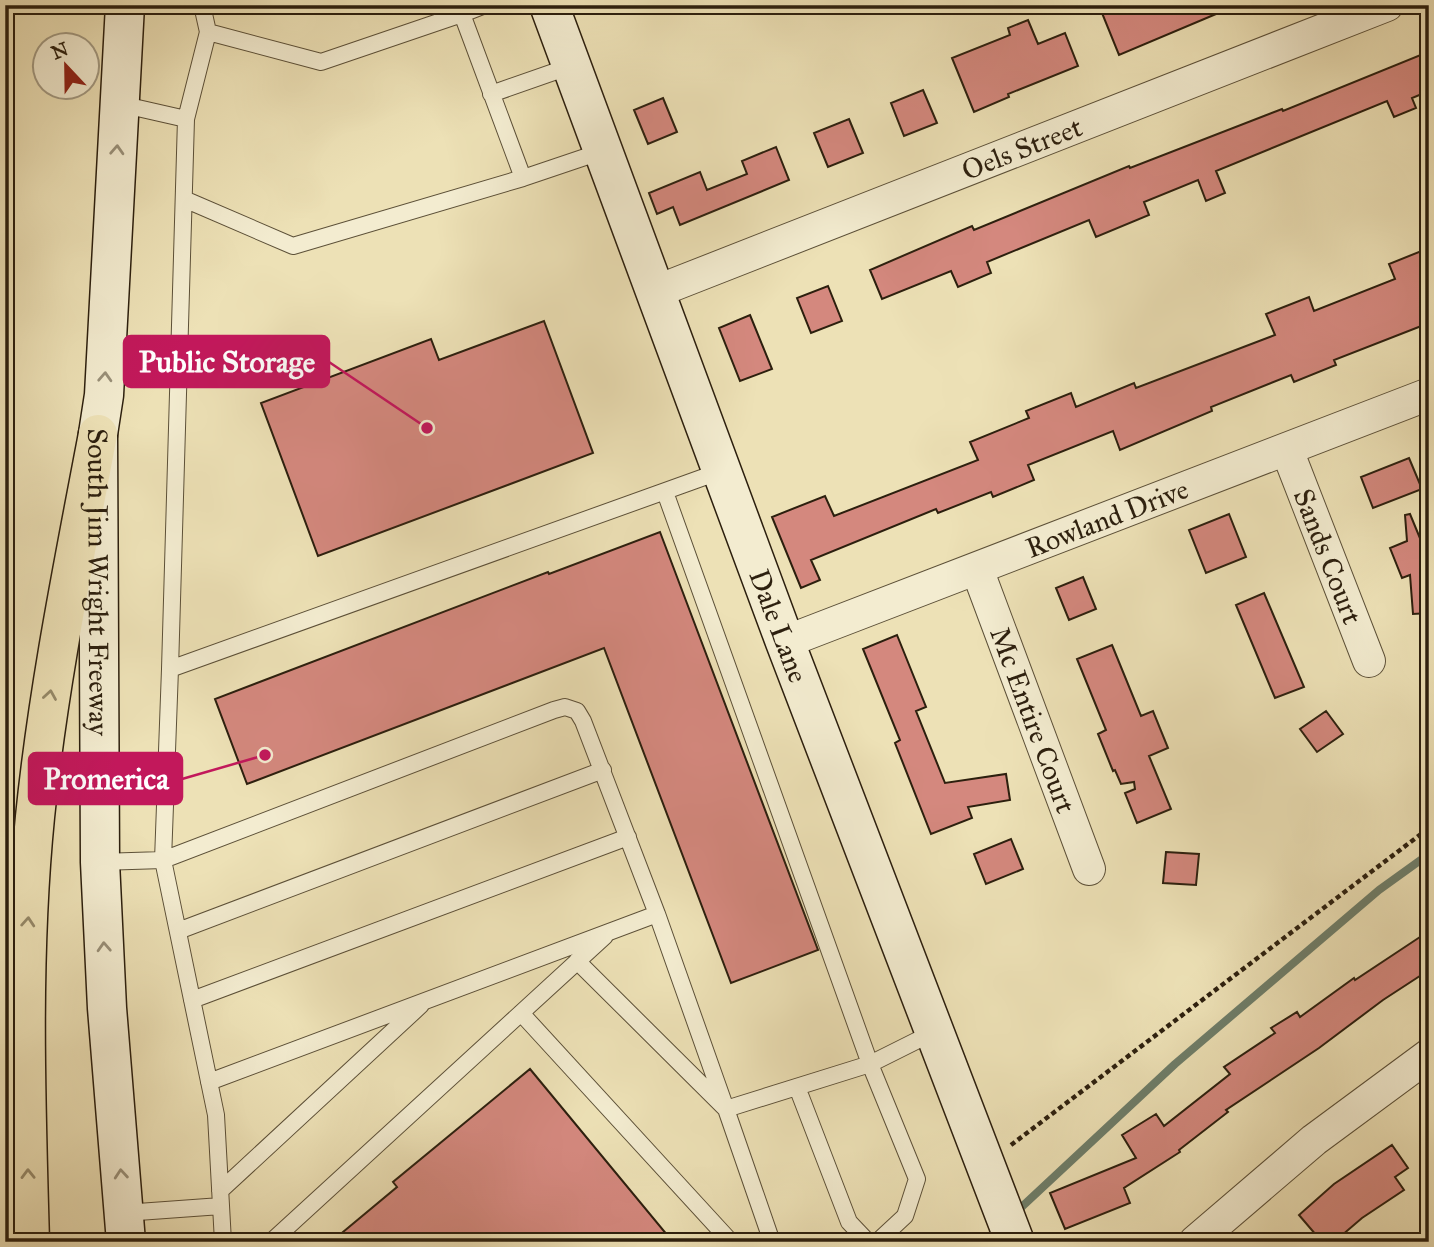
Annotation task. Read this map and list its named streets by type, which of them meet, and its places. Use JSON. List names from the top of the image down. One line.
{"streets":{"street":["Oels Street","Rowland Drive","Sands Court","South Jim Wright Freeway","Dale Lane","Mc Entire Court"]},"crossings":[["Oels Street","Dale Lane"],["Rowland Drive","Sands Court"],["Rowland Drive","Dale Lane"],["Rowland Drive","Mc Entire Court"]],"one_way":["South Jim Wright Freeway"],"places":["Public Storage","Promerica"],"north":"top"}
